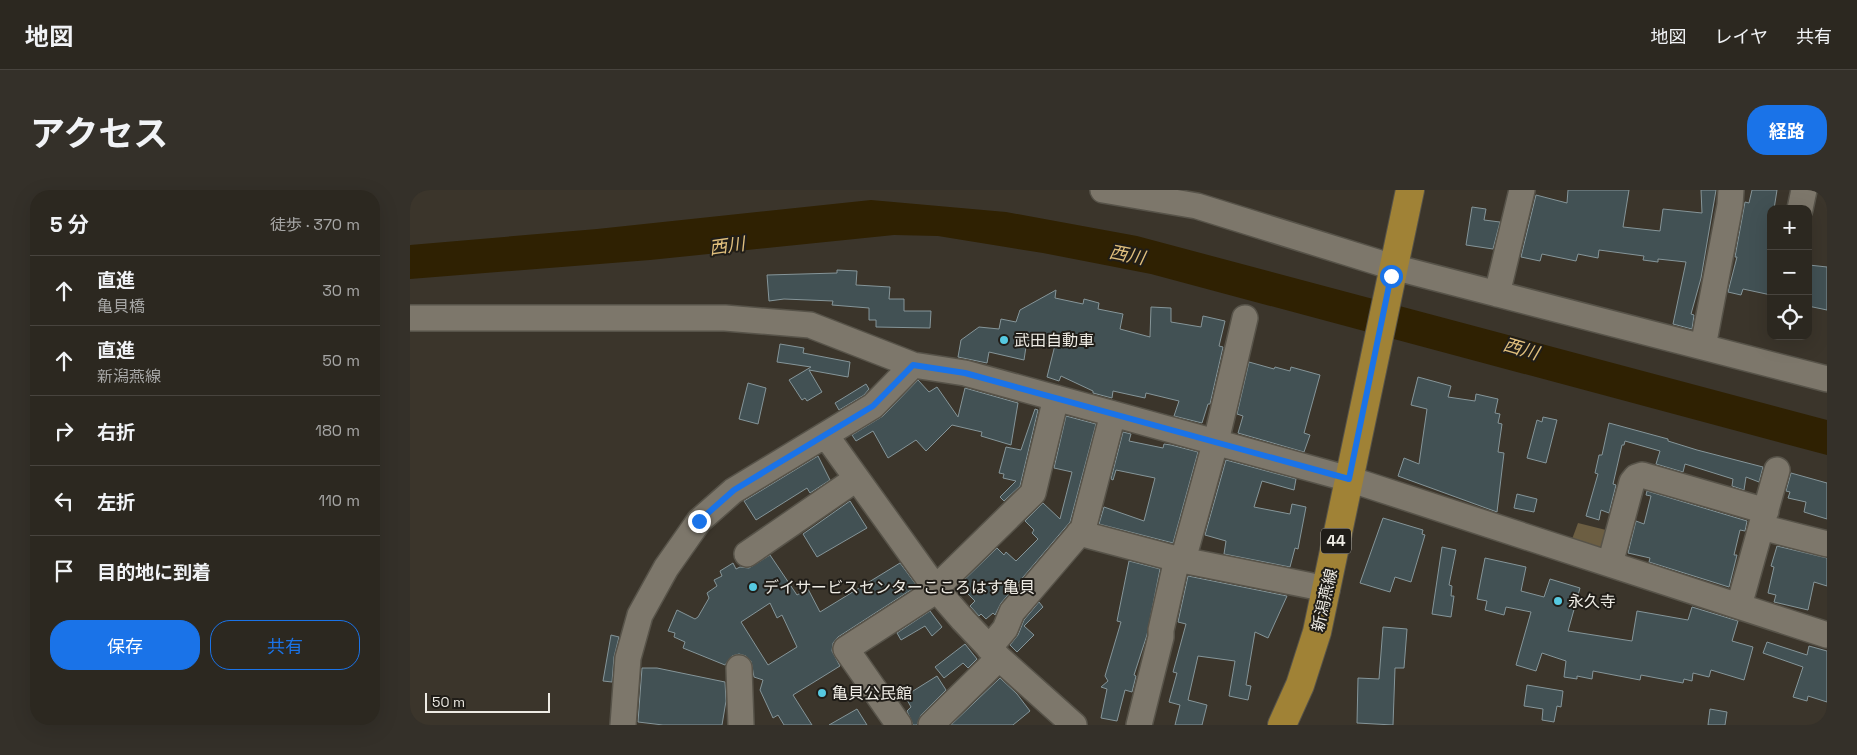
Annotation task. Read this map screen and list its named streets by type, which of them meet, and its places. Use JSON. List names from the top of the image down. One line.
{"streets":{"main road":["44","新潟燕線"]},"crossings":[["44","新潟燕線"]],"water":["西川"],"places":["武田自動車","デイサービスセンターこころはす亀貝","永久寺","亀貝公民館"],"scale_bar":"50 m","page":{"header":"地図","nav":["地図","レイヤ","共有"],"title":"アクセス","buttons":["経路",["保存","共有"]],"heading":["5 分","徒歩 · 370 m"],"map_buttons":["+","−"],"list":[["直進","亀貝橋","30 m"],["直進","新潟燕線","50 m"],["右折","180 m"],["左折","110 m"],"目的地に到着"],"scale":"50 m"}}
